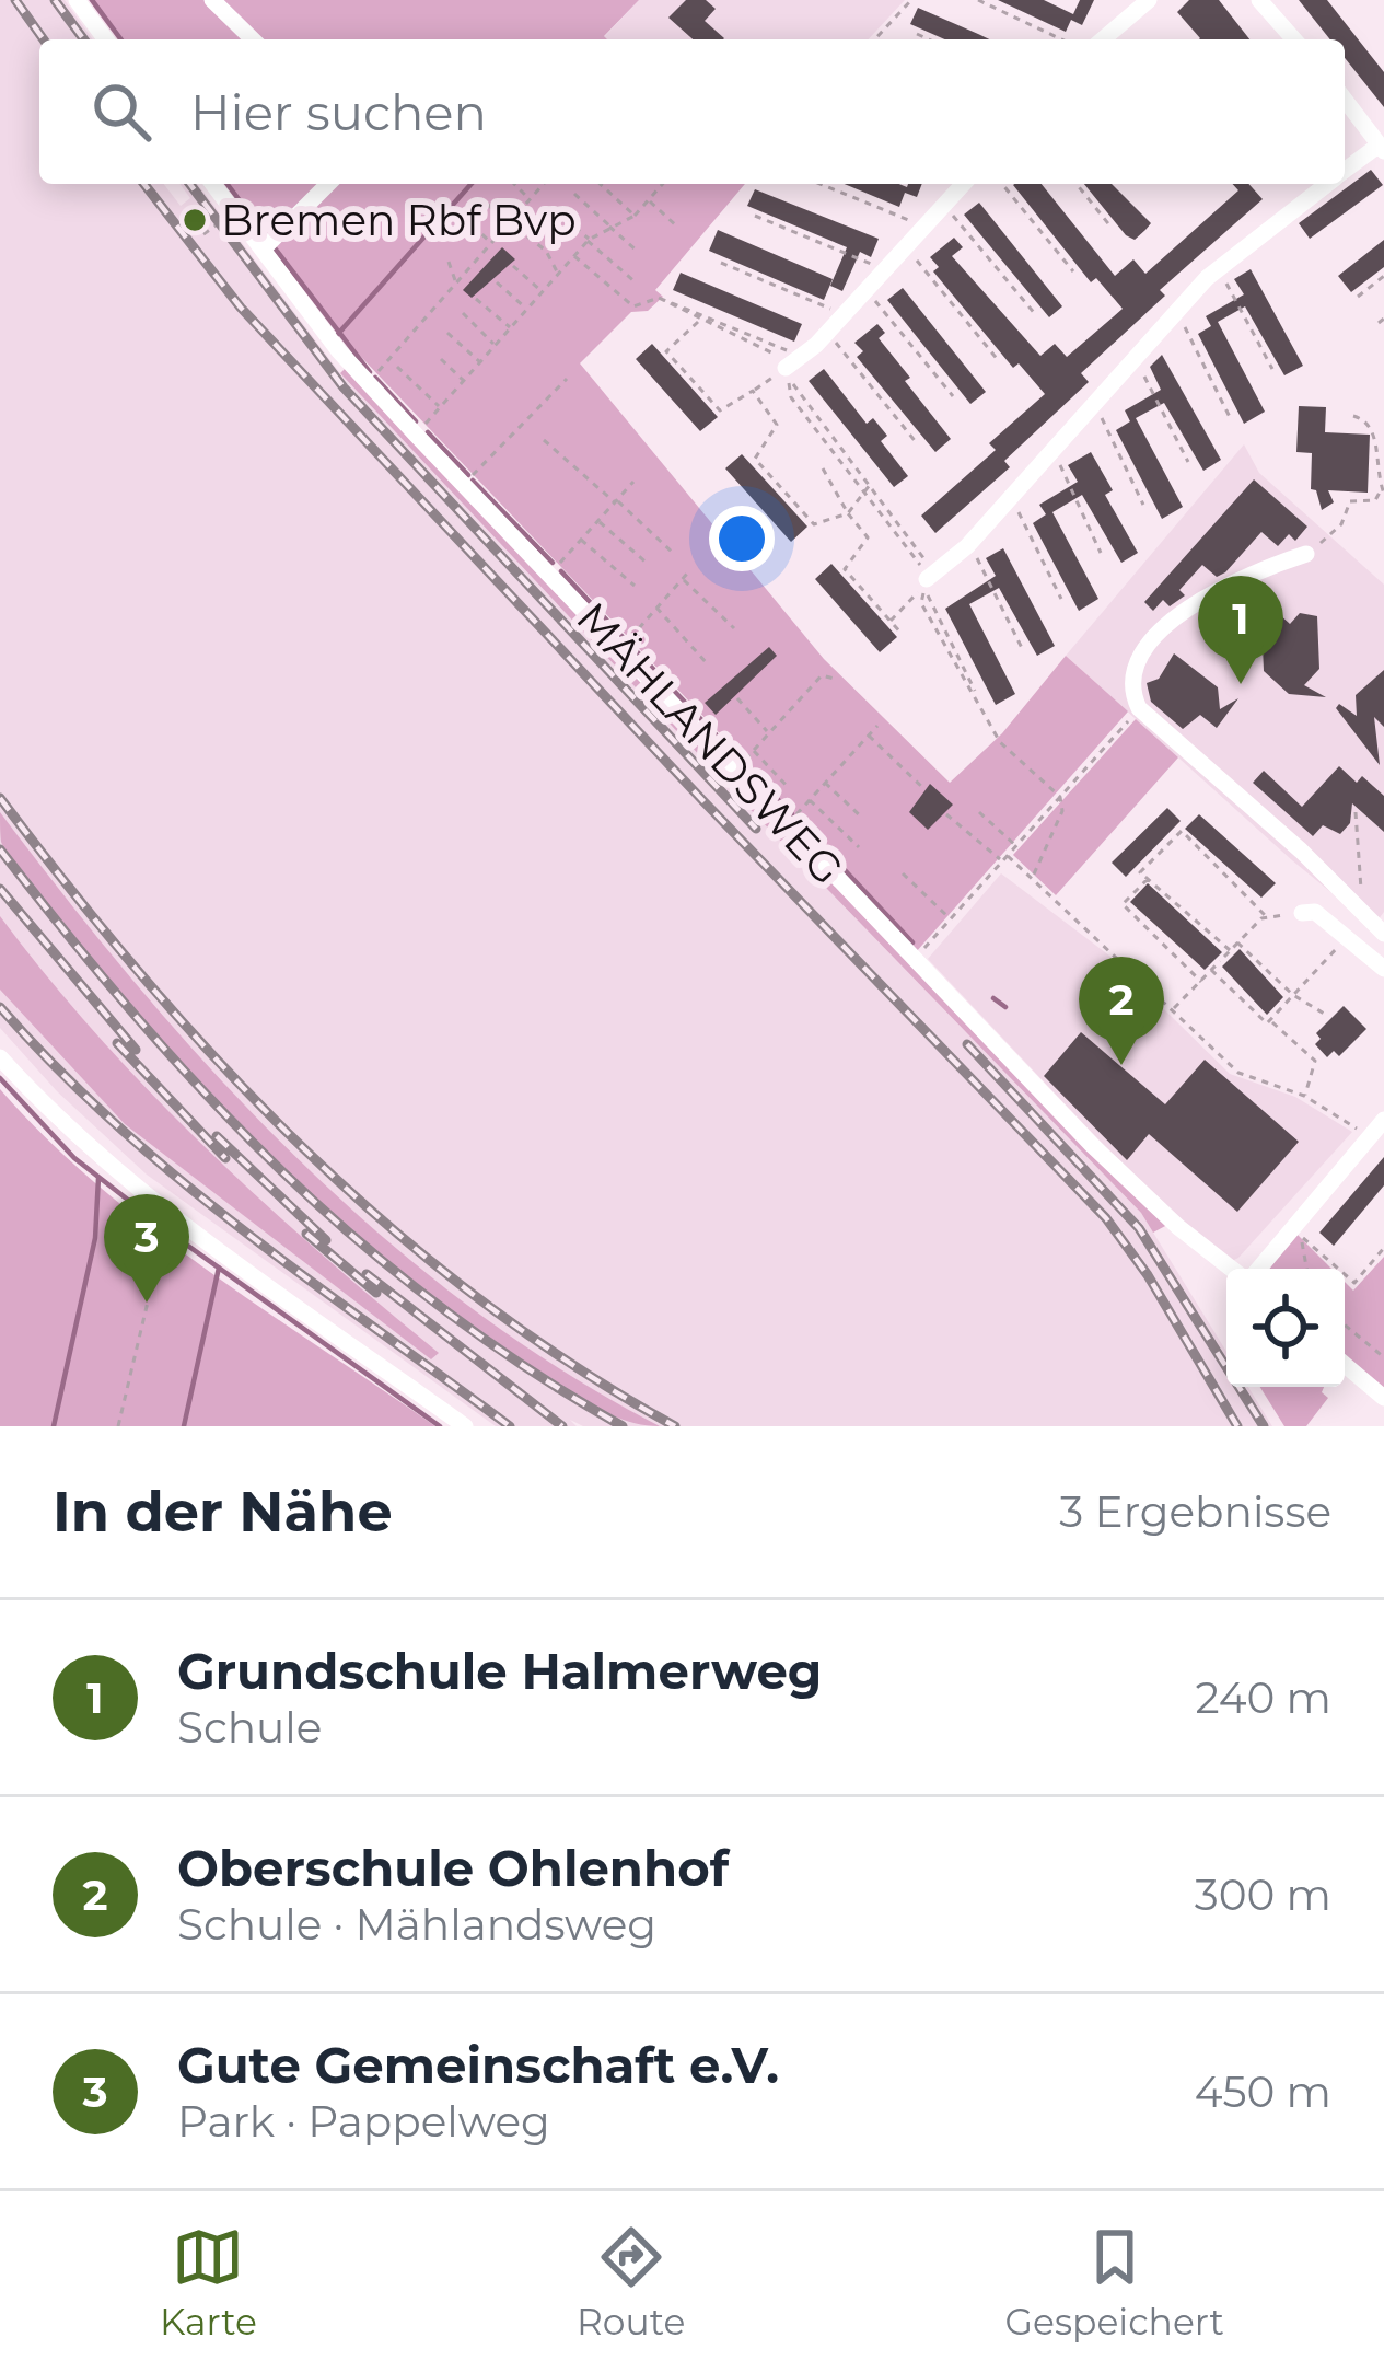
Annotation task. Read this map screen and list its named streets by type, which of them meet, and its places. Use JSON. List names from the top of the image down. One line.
{"streets":{"street":["MÄHLANDSWEG"]},"places":["Bremen Rbf Bvp"],"page":{"search":"Hier suchen","pins":["1","2","3"],"heading":["In der Nähe","3 Ergebnisse"],"list":[{"mark":"1","name":"Grundschule Halmerweg","note":"Schule","value":"240 m"},{"mark":"2","name":"Oberschule Ohlenhof","note":"Schule · Mählandsweg","value":"300 m"},{"mark":"3","name":"Gute Gemeinschaft e.V.","note":"Park · Pappelweg","value":"450 m"}],"nav":["Karte","Route","Gespeichert"]}}
